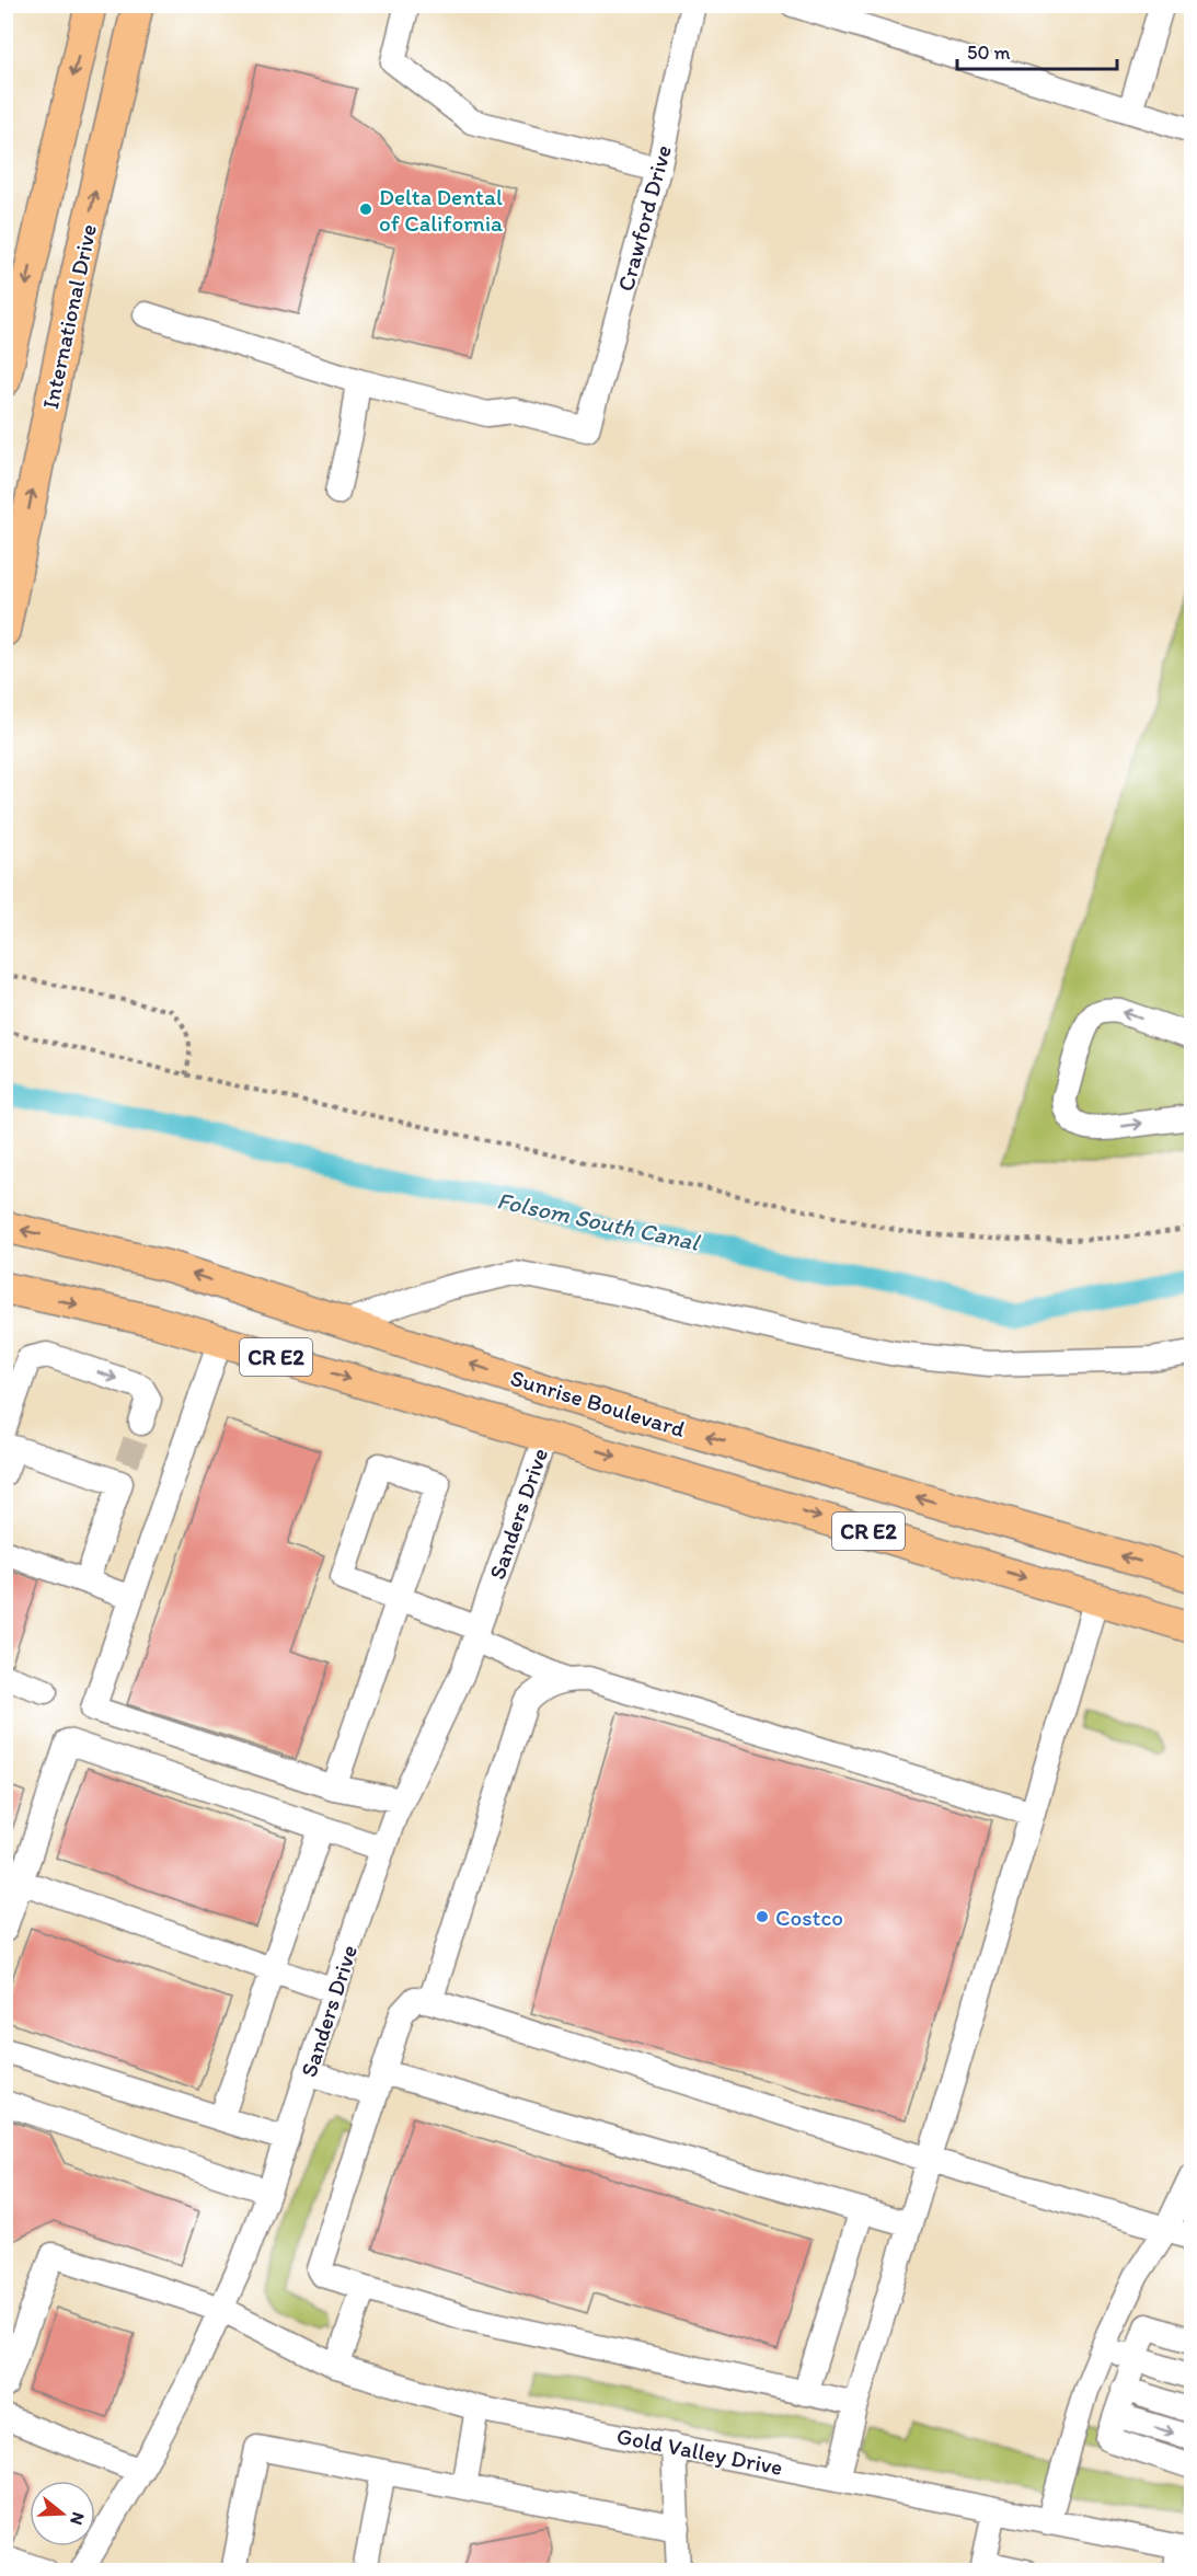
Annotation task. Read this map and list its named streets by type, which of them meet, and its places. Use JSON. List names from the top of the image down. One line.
{"streets":{"main road":["International Drive","CR E2","Sunrise Boulevard"],"street":["Crawford Drive","Sanders Drive","Gold Valley Drive"]},"crossings":[["Sunrise Boulevard","Sanders Drive"],["Sanders Drive","Gold Valley Drive"]],"water":["Folsom South Canal"],"places":["Delta Dental of California","Costco"],"scale_bar":"50 m","north":"right"}
